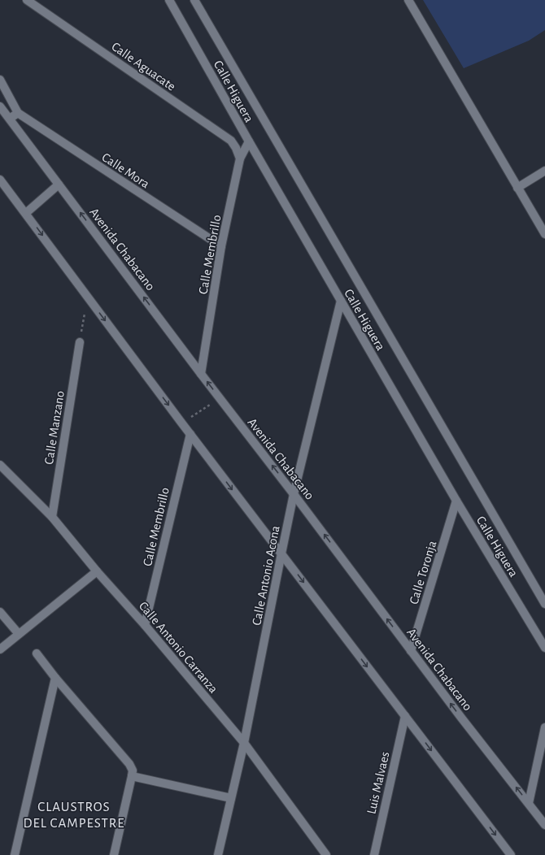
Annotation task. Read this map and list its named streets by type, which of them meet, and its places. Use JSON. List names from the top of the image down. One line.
{"streets":{"street":["Calle Aguacate","Calle Higuera","Calle Mora","Avenida Chabacano","Calle Membrillo","Calle Manzano","Calle Toronja","Calle Antonio Acona","Calle Antonio Carranza","Luis Malvaes"]},"crossings":[["Calle Aguacate","Calle Membrillo"],["Calle Higuera","Calle Membrillo"],["Calle Higuera","Calle Toronja"],["Calle Higuera","Calle Antonio Acona"],["Calle Mora","Calle Membrillo"],["Avenida Chabacano","Calle Membrillo"],["Avenida Chabacano","Calle Toronja"],["Avenida Chabacano","Calle Antonio Acona"],["Calle Membrillo","Calle Antonio Carranza"],["Calle Manzano","Calle Antonio Carranza"],["Calle Antonio Acona","Calle Antonio Carranza"]],"districts":["CLAUSTROS DEL CAMPESTRE"]}
